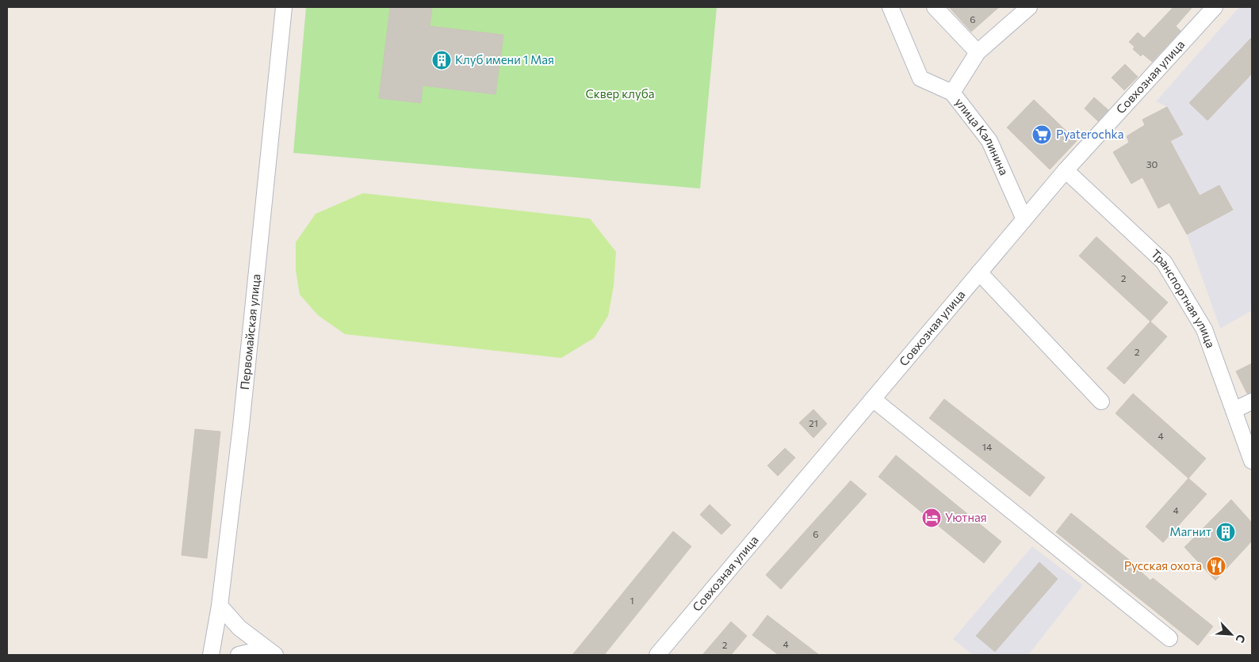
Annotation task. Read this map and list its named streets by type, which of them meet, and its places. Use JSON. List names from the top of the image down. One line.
{"streets":{"street":["Совхозная улица","улица Калинина","Транспортная улица","Первомайская улица"]},"crossings":[["Совхозная улица","улица Калинина"],["Совхозная улица","Транспортная улица"]],"parks":["Сквер клуба"],"places":{"building":["Клуб имени 1 Мая","Магнит"],"supermarket":["Pyaterochka"],"hotel":["Уютная"],"restaurant":["Русская охота"]},"house_numbers":["6","30","2","2","21","4","14","4","6","1","4","2"],"north":"bottom right"}
